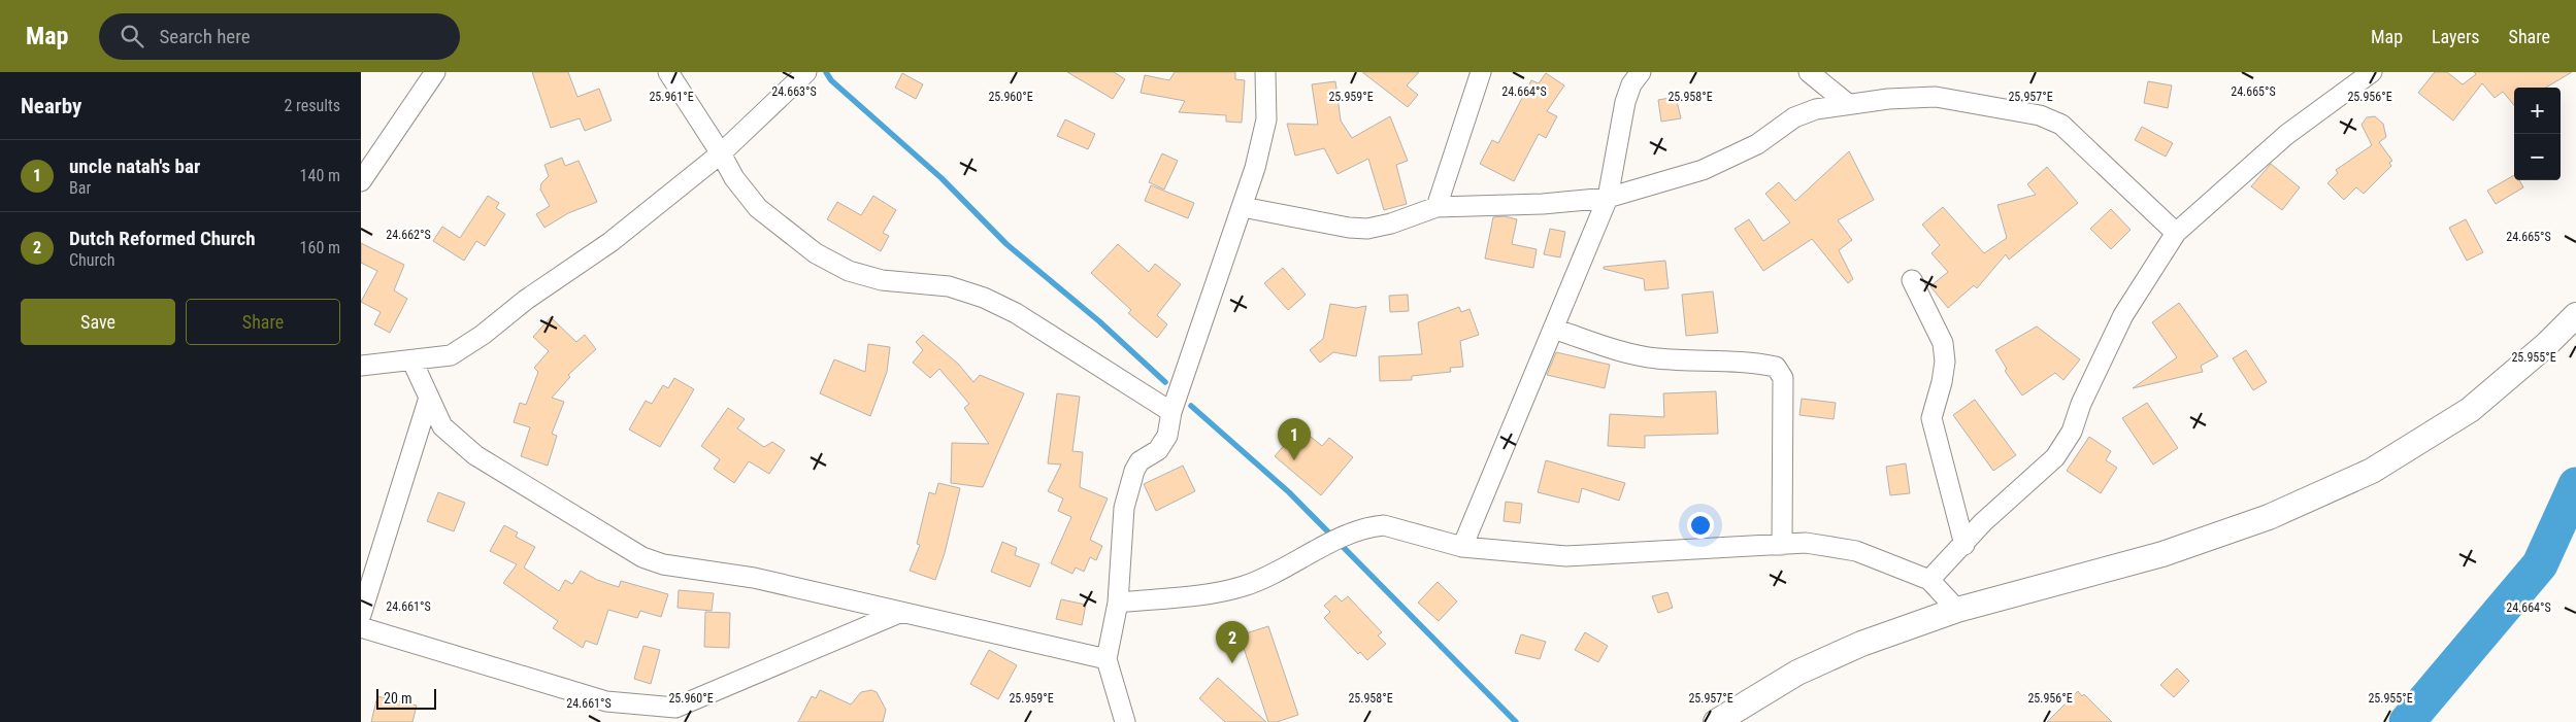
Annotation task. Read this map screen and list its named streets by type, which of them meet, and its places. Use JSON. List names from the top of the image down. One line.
{"scale_bar":"20 m","page":{"header":"Map","search":"Search here","nav":["Map","Layers","Share"],"heading":["Nearby","2 results"],"map_buttons":["+","−"],"list":[{"mark":"1","name":"uncle natah's bar","note":"Bar","value":"140 m"},{"mark":"2","name":"Dutch Reformed Church","note":"Church","value":"160 m"}],"buttons":["Save","Share"],"pins":["1","2"],"scale":"20 m"},"coordinates":["24.663°S","24.664°S","24.665°S","25.961°E","25.960°E","25.959°E","25.958°E","25.957°E","25.956°E","24.662°S","25.955°E","24.661°S"]}
